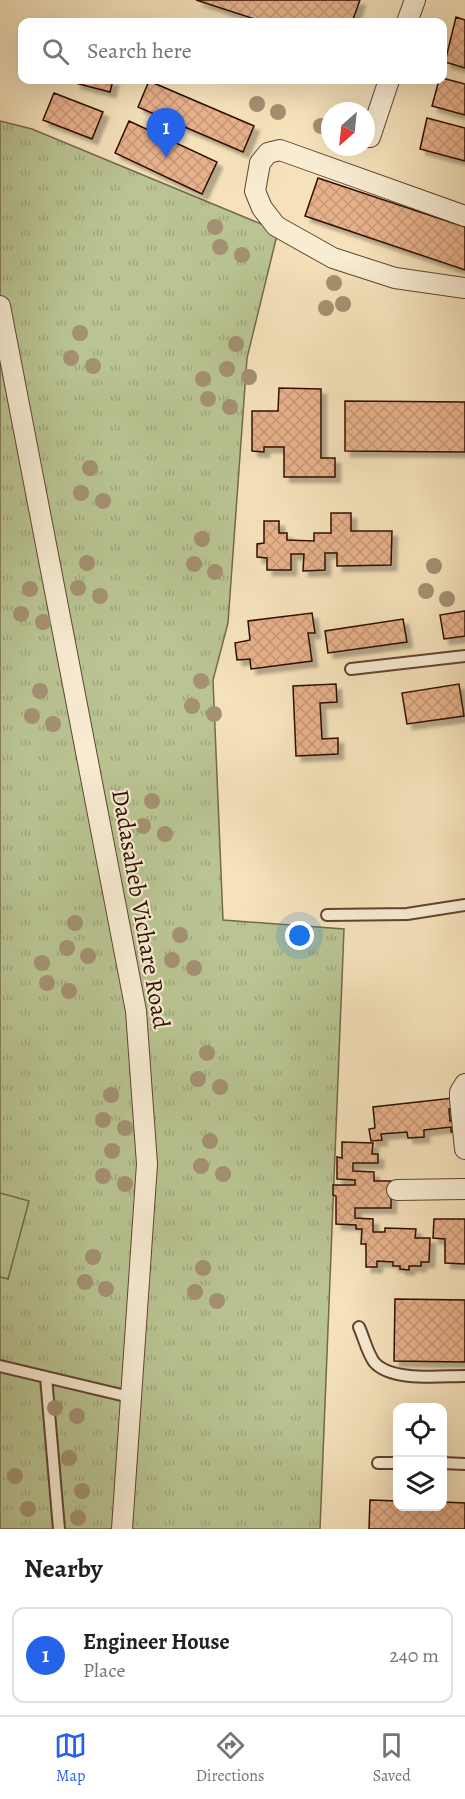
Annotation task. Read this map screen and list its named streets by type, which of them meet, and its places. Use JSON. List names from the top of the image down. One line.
{"streets":{"street":["Dadasaheb Vichare Road"]},"north":"bottom left","page":{"search":"Search here","pins":"1","heading":"Nearby","list":[{"mark":"1","name":"Engineer House","note":"Place","value":"240 m"}],"nav":["Map","Directions","Saved"]}}
